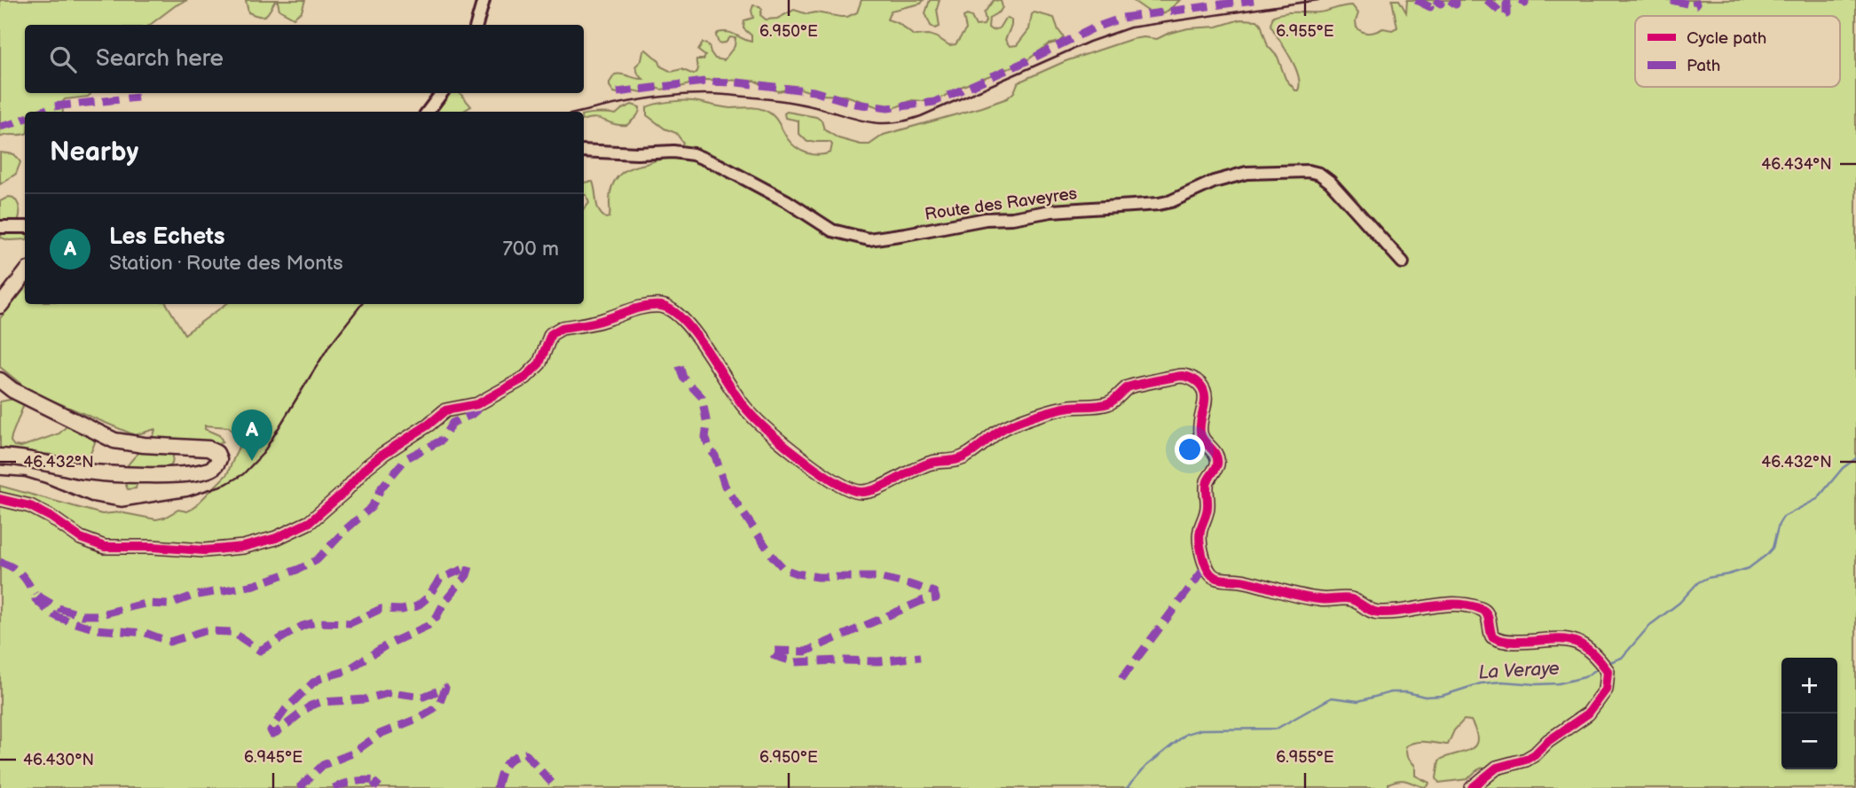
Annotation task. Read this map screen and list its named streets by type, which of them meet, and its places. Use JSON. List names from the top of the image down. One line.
{"streets":{"street":["Route des Raveyres"]},"water":["La Veraye"],"legend":["Cycle path","Path"],"page":{"search":"Search here","heading":"Nearby","list":[{"mark":"A","name":"Les Echets","note":"Station · Route des Monts","value":"700 m"}],"pins":"A","map_buttons":["+","−"]},"coordinates":["6.950°E","6.955°E","46.434°N","46.432°N","6.945°E","46.430°N"]}
